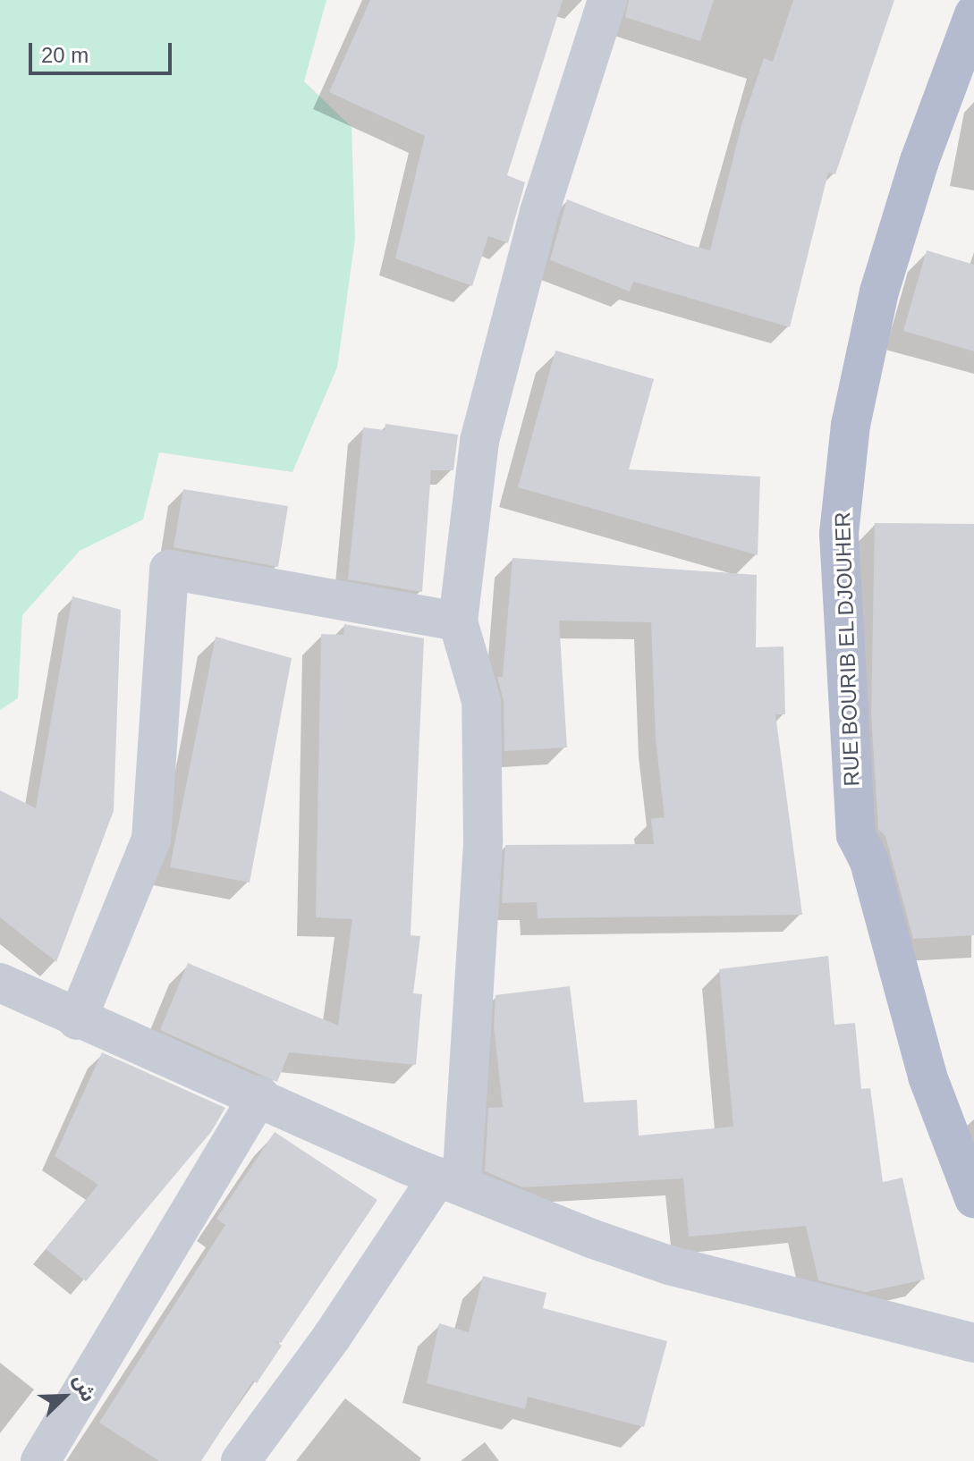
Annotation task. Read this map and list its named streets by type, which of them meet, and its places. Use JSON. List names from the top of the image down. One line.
{"streets":{"main road":["RUE BOURIB EL DJOUHER"]},"scale_bar":"20 m","north":"top right"}
